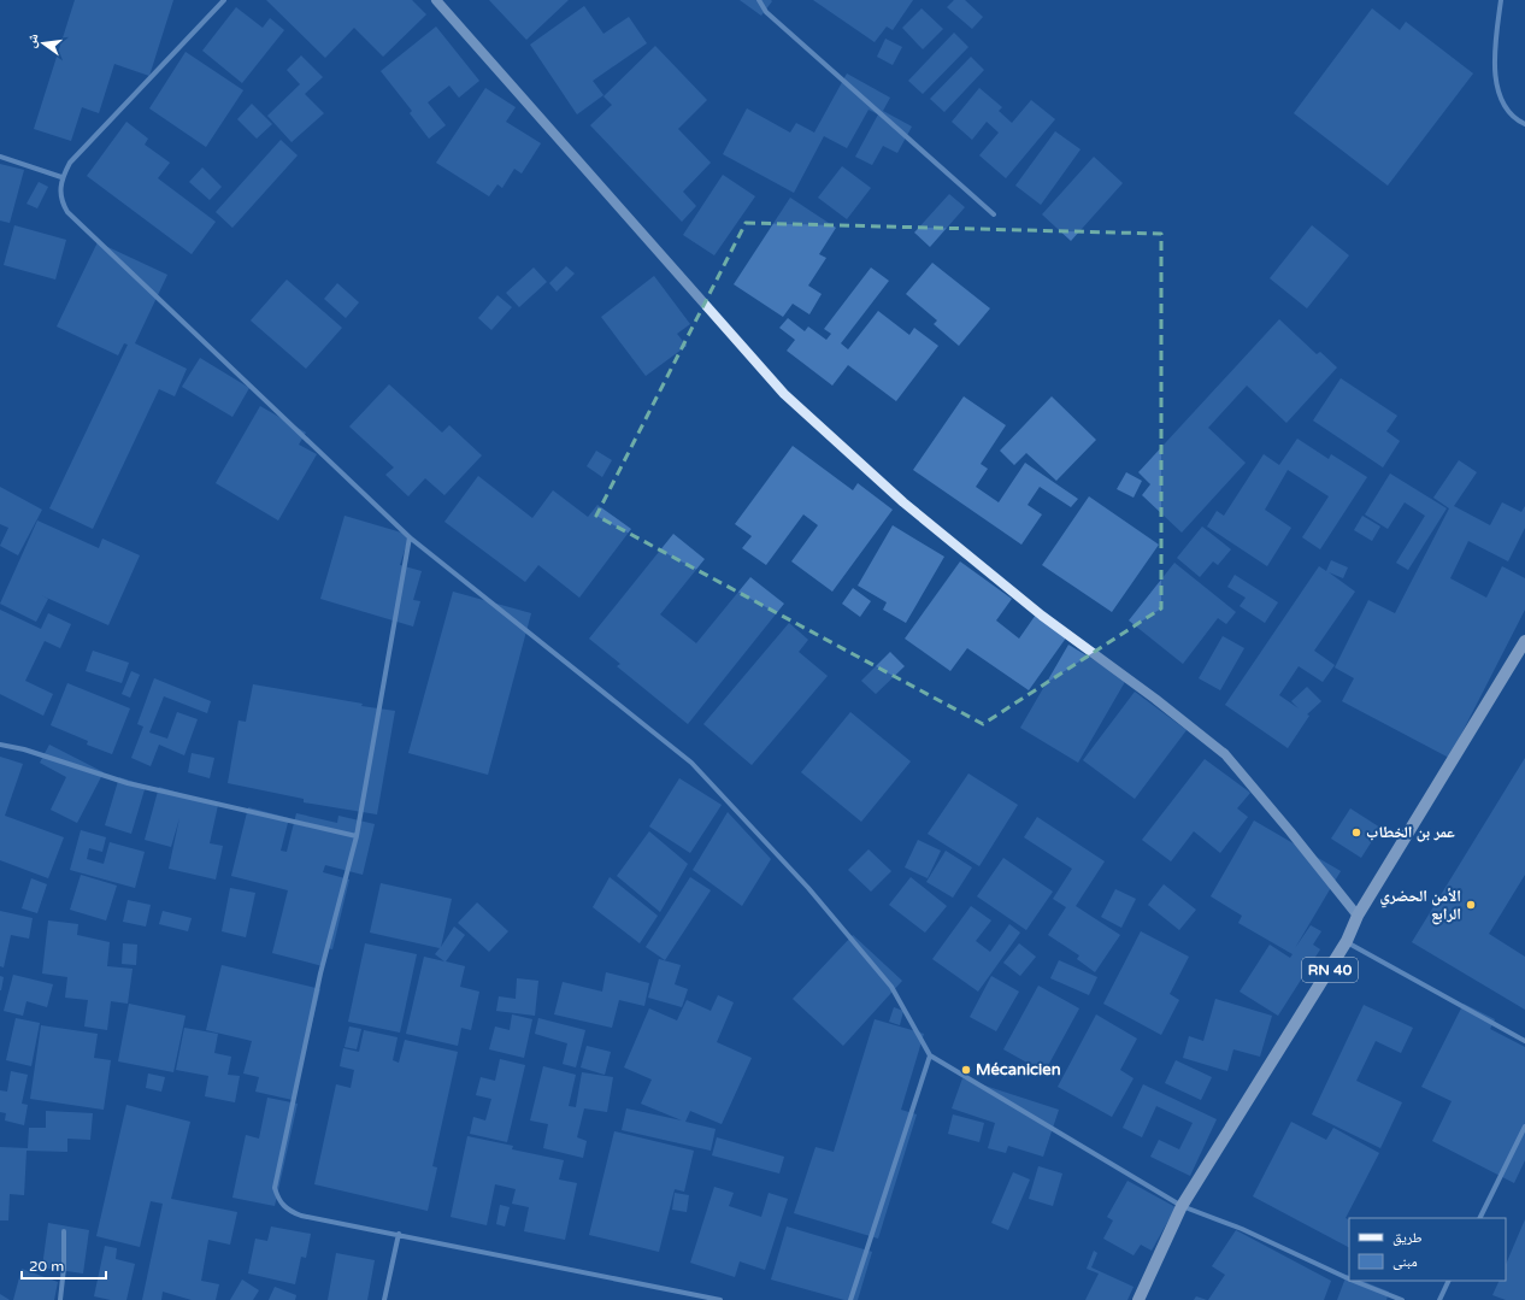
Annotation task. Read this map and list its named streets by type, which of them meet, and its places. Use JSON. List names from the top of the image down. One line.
{"streets":{"main road":["RN 40"]},"places":["عمر بن الخطاب","الأمن الحضري الرابع","Mécanicien"],"legend":["طريق","مبنى"],"scale_bar":"20 m","north":"left"}
